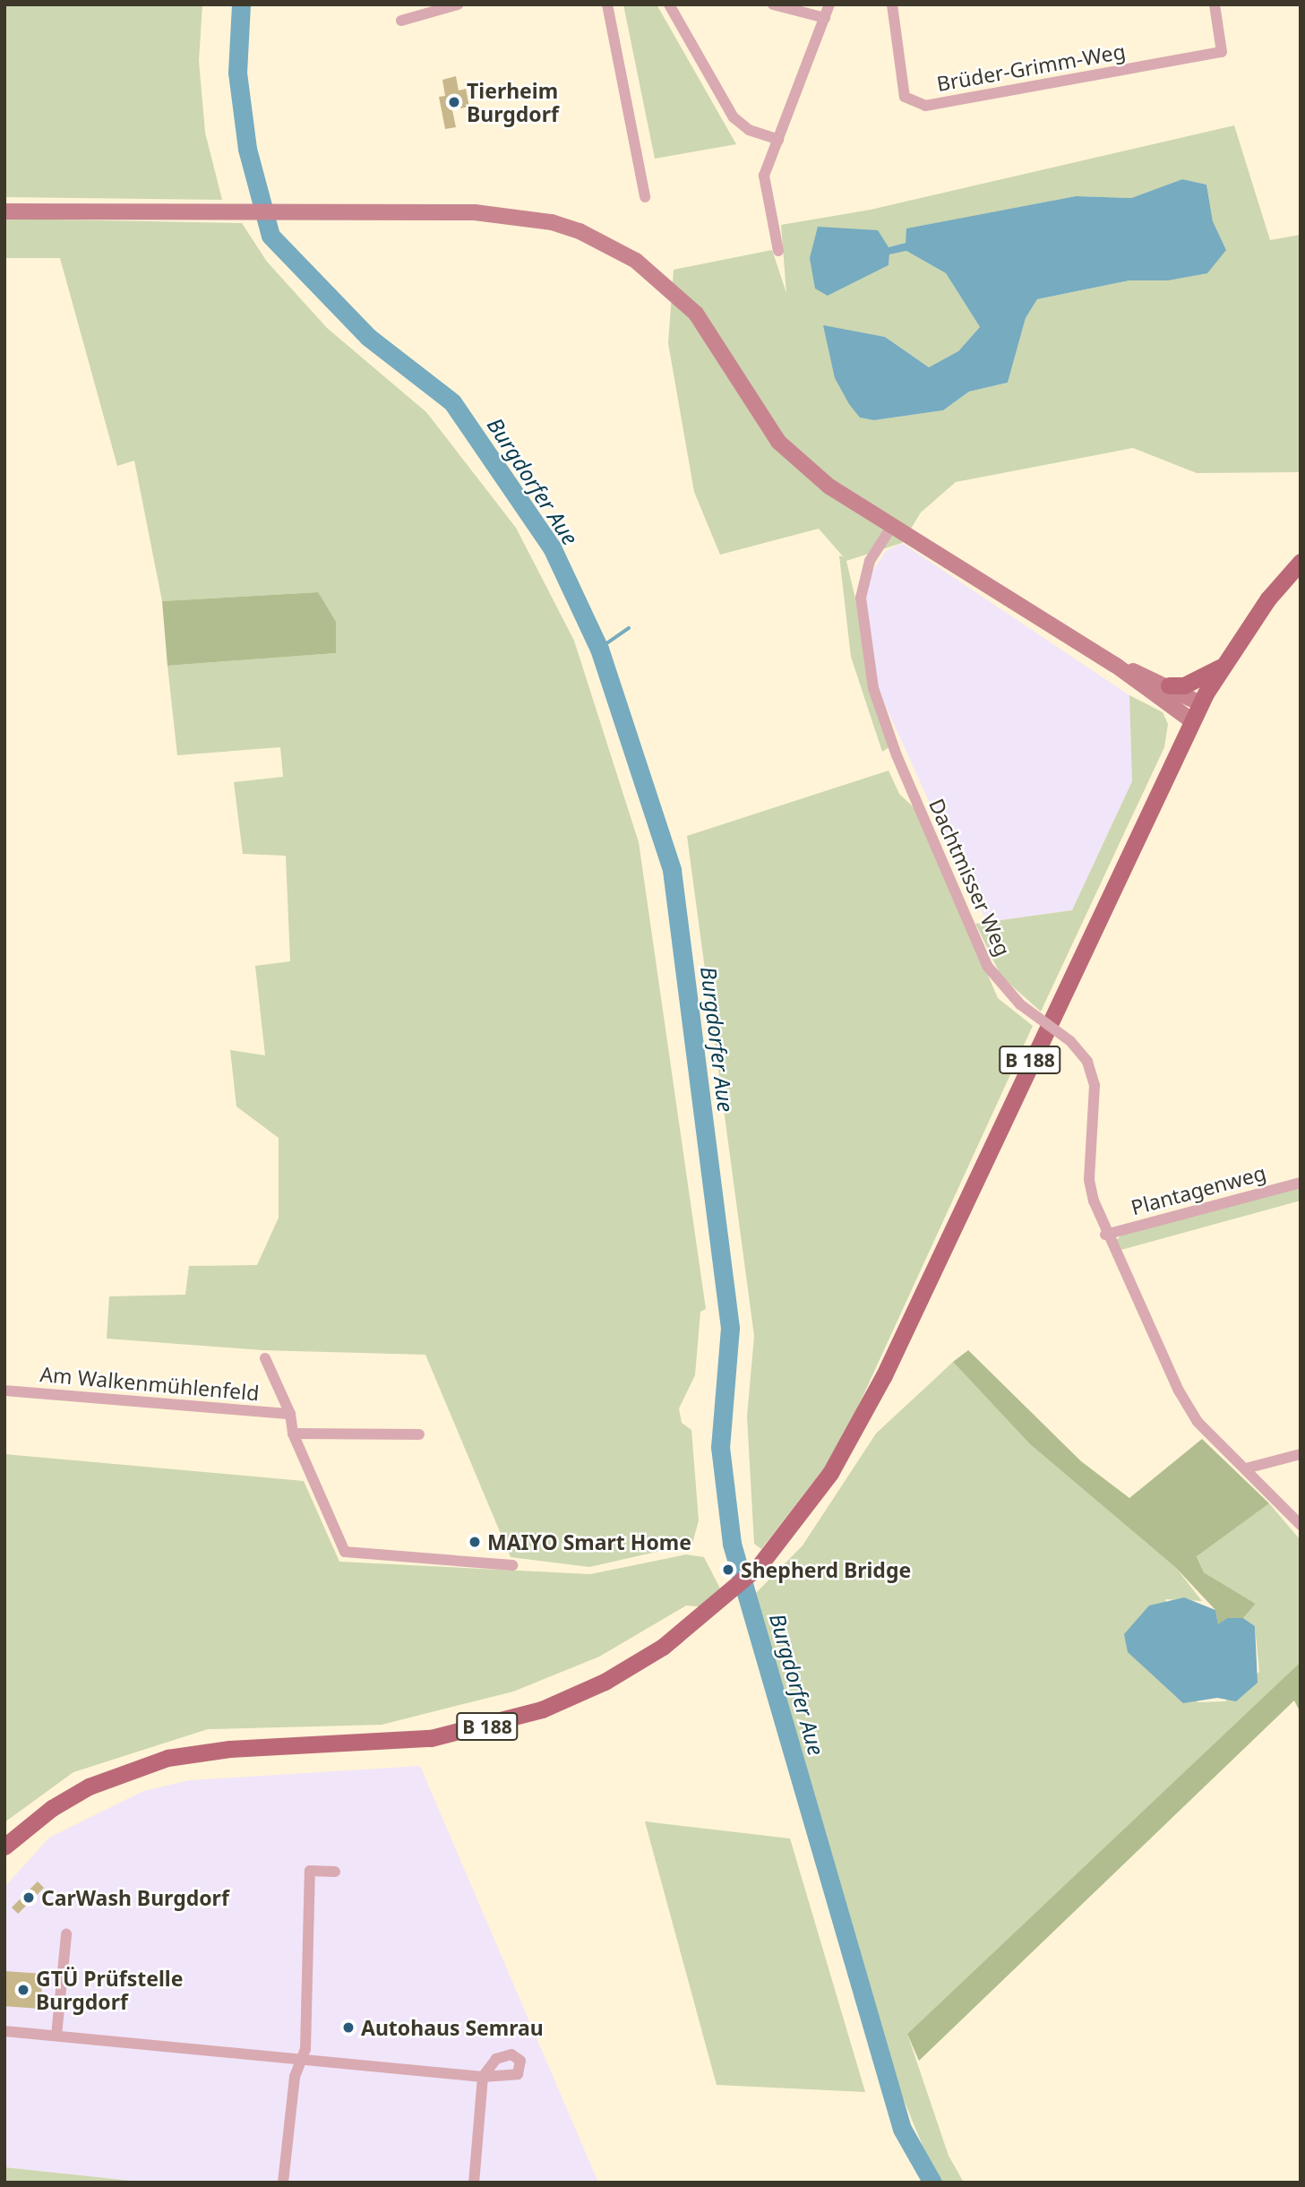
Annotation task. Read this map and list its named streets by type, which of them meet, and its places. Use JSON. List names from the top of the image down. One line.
{"streets":{"main road":["B 188"],"street":["Brüder-Grimm-Weg","Dachtmisser Weg","Plantagenweg","Am Walkenmühlenfeld"]},"crossings":[["Dachtmisser Weg","Plantagenweg"]],"water":["Burgdorfer Aue"],"places":["Tierheim Burgdorf","MAIYO Smart Home","Shepherd Bridge","CarWash Burgdorf","GTÜ Prüfstelle Burgdorf","Autohaus Semrau"]}
